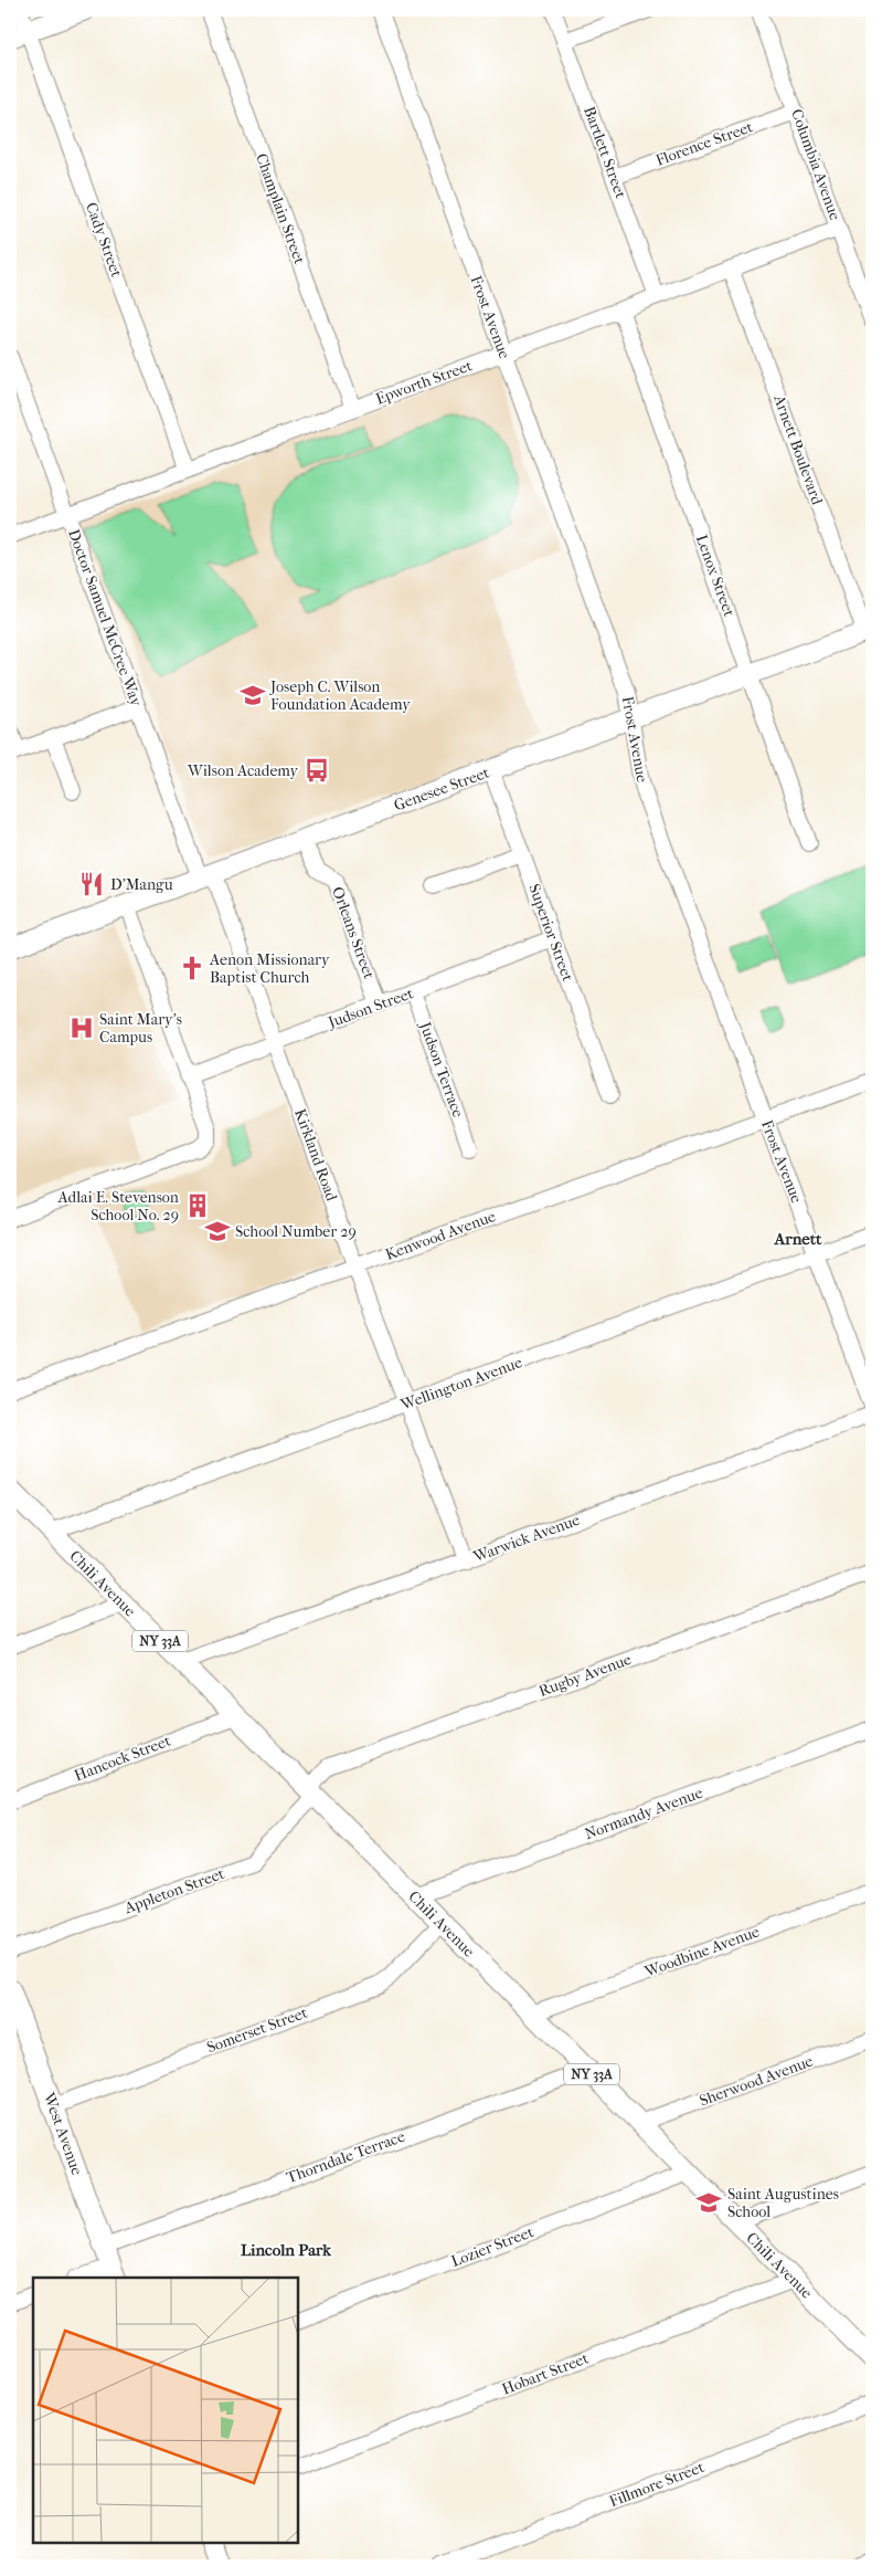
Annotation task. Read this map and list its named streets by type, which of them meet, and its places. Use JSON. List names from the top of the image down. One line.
{"streets":{"main road":["Genesee Street","Chili Avenue","NY 33A","West Avenue"],"street":["Florence Street","Bartlett Street","Columbia Avenue","Champlain Street","Cady Street","Frost Avenue","Epworth Street","Arnett Boulevard","Lenox Street","Doctor Samuel McCree Way","Orleans Street","Superior Street","Judson Street","Judson Terrace","Kirkland Road","Kenwood Avenue","Wellington Avenue","Warwick Avenue","Rugby Avenue","Hancock Street","Normandy Avenue","Appleton Street","Woodbine Avenue","Somerset Street","Sherwood Avenue","Thorndale Terrace","Lozier Street","Hobart Street","Fillmore Street"]},"crossings":[["Florence Street","Bartlett Street"],["Florence Street","Columbia Avenue"],["Bartlett Street","Epworth Street"],["Columbia Avenue","Epworth Street"],["Champlain Street","Epworth Street"],["Cady Street","Epworth Street"],["Frost Avenue","Epworth Street"],["Frost Avenue","Genesee Street"],["Frost Avenue","Kenwood Avenue"],["Frost Avenue","Wellington Avenue"],["Epworth Street","Arnett Boulevard"],["Epworth Street","Lenox Street"],["Epworth Street","Doctor Samuel McCree Way"],["Arnett Boulevard","Genesee Street"],["Lenox Street","Genesee Street"],["Doctor Samuel McCree Way","Genesee Street"],["Doctor Samuel McCree Way","Kirkland Road"],["Genesee Street","Orleans Street"],["Genesee Street","Superior Street"],["Genesee Street","Kirkland Road"],["Orleans Street","Judson Street"],["Superior Street","Judson Street"],["Judson Street","Judson Terrace"],["Judson Street","Kirkland Road"],["Kirkland Road","Kenwood Avenue"],["Kirkland Road","Wellington Avenue"],["Kirkland Road","Warwick Avenue"],["Wellington Avenue","Chili Avenue"],["Warwick Avenue","Chili Avenue"],["Chili Avenue","Rugby Avenue"],["Chili Avenue","Hancock Street"],["Chili Avenue","Normandy Avenue"],["Chili Avenue","Appleton Street"],["Chili Avenue","Woodbine Avenue"],["Chili Avenue","Somerset Street"],["Chili Avenue","Sherwood Avenue"],["Chili Avenue","Thorndale Terrace"],["Chili Avenue","Lozier Street"],["Chili Avenue","Hobart Street"],["Rugby Avenue","Appleton Street"],["Somerset Street","West Avenue"],["West Avenue","Thorndale Terrace"]],"districts":["Arnett","Lincoln Park"],"places":{"school or university":["Joseph C. Wilson Foundation Academy","School Number 29","Saint Augustines School"],"bus stop":["Wilson Academy"],"restaurant":["D'Mangu"],"church":["Aenon Missionary Baptist Church"],"hospital":["Saint Mary's Campus"],"building":["Adlai E. Stevenson School No. 29"]}}
